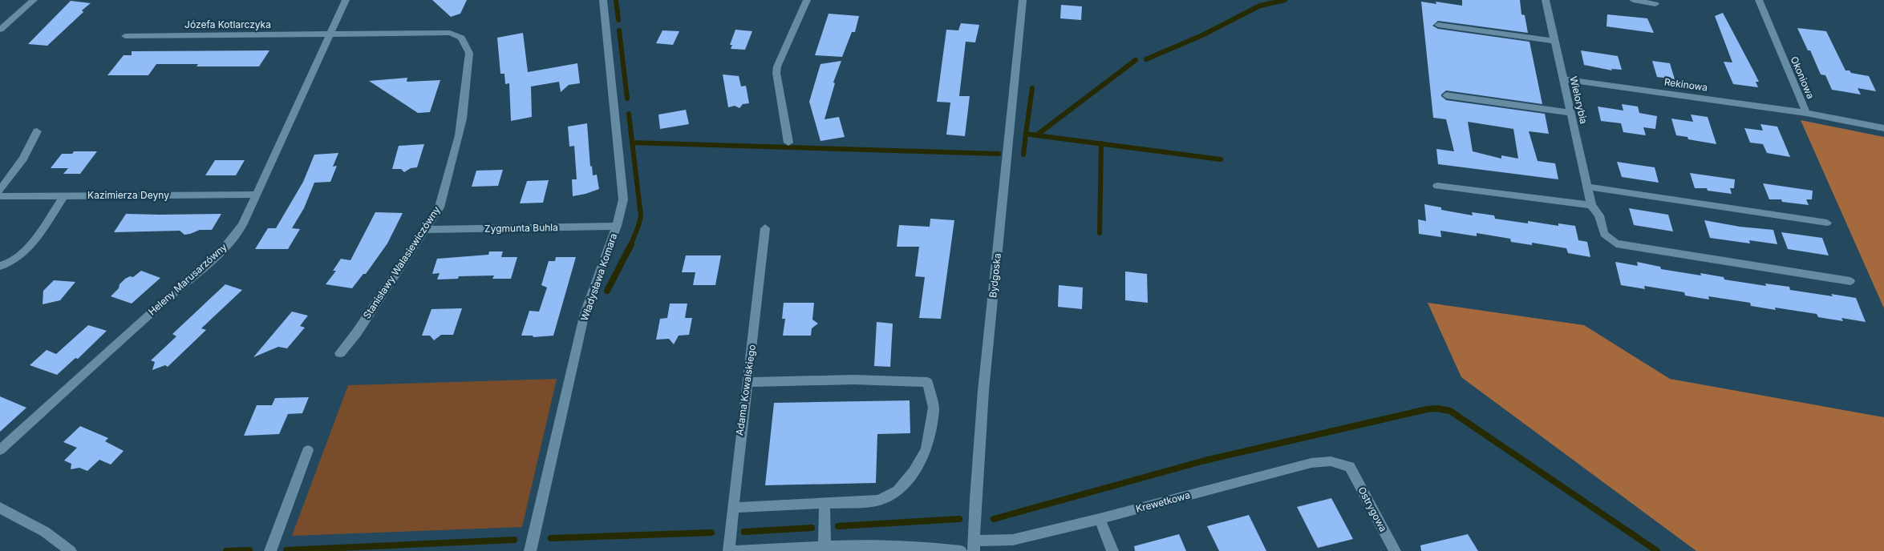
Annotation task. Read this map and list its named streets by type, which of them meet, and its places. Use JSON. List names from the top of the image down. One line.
{"streets":{"street":["Józefa Kotlarczyka","Okoniowa","Rekinowa","Wielorybia","Kazimierza Deyny","Zygmunta Buhla","Stanisławy Walasiewiczówny","Bydgoska","Władysława Komara","Heleny Marusarzówny","Adama Kowalskiego","Krewetkowa","Ostrygowa"]},"crossings":[["Józefa Kotlarczyka","Stanisławy Walasiewiczówny"],["Józefa Kotlarczyka","Heleny Marusarzówny"],["Okoniowa","Rekinowa"],["Rekinowa","Wielorybia"],["Kazimierza Deyny","Heleny Marusarzówny"],["Zygmunta Buhla","Stanisławy Walasiewiczówny"],["Zygmunta Buhla","Władysława Komara"],["Stanisławy Walasiewiczówny","Heleny Marusarzówny"],["Bydgoska","Krewetkowa"],["Krewetkowa","Ostrygowa"]]}
